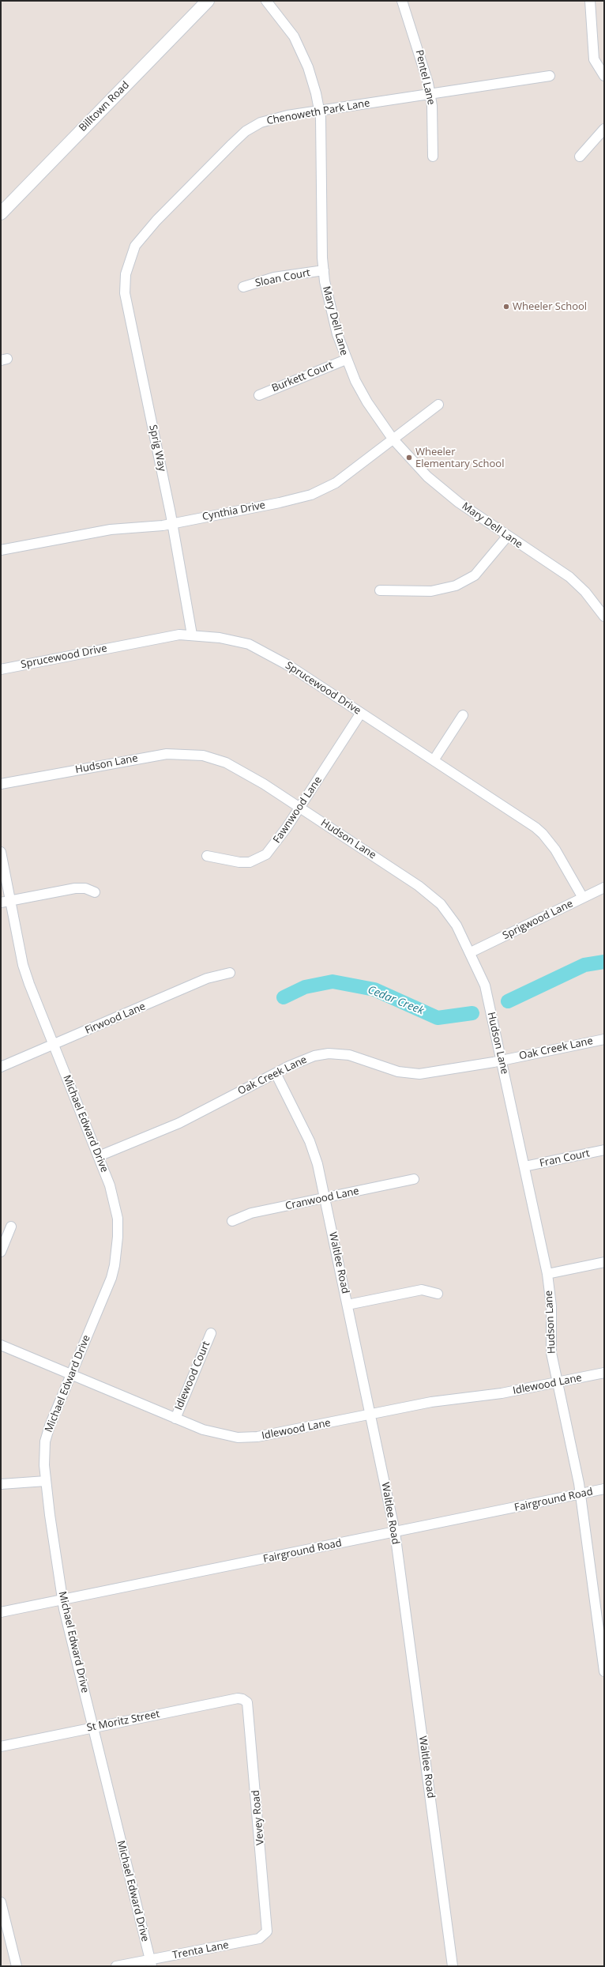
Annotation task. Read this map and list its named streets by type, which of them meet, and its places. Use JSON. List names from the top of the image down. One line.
{"streets":{"main road":["Billtown Road"],"street":["Pentel Lane","Chenoweth Park Lane","Sloan Court","Mary Dell Lane","Burkett Court","Sprig Way","Cynthia Drive","Sprucewood Drive","Hudson Lane","Fawnwood Lane","Sprigwood Lane","Firwood Lane","Oak Creek Lane","Michael Edward Drive","Fran Court","Cranwood Lane","Waltlee Road","Idlewood Court","Idlewood Lane","Fairground Road","St Moritz Street","Vevey Road","Trenta Lane"]},"crossings":[["Pentel Lane","Chenoweth Park Lane"],["Chenoweth Park Lane","Mary Dell Lane"],["Chenoweth Park Lane","Sprig Way"],["Sloan Court","Mary Dell Lane"],["Mary Dell Lane","Burkett Court"],["Mary Dell Lane","Cynthia Drive"],["Sprig Way","Cynthia Drive"],["Sprig Way","Sprucewood Drive"],["Sprucewood Drive","Fawnwood Lane"],["Sprucewood Drive","Sprigwood Lane"],["Hudson Lane","Fawnwood Lane"],["Hudson Lane","Sprigwood Lane"],["Hudson Lane","Oak Creek Lane"],["Hudson Lane","Fran Court"],["Hudson Lane","Idlewood Lane"],["Hudson Lane","Fairground Road"],["Firwood Lane","Michael Edward Drive"],["Oak Creek Lane","Michael Edward Drive"],["Oak Creek Lane","Waltlee Road"],["Michael Edward Drive","Idlewood Lane"],["Michael Edward Drive","Fairground Road"],["Michael Edward Drive","St Moritz Street"],["Michael Edward Drive","Trenta Lane"],["Cranwood Lane","Waltlee Road"],["Waltlee Road","Idlewood Lane"],["Waltlee Road","Fairground Road"],["Idlewood Court","Idlewood Lane"],["St Moritz Street","Vevey Road"],["Vevey Road","Trenta Lane"]],"water":["Cedar Creek"],"places":["Wheeler School","Wheeler Elementary School"]}
